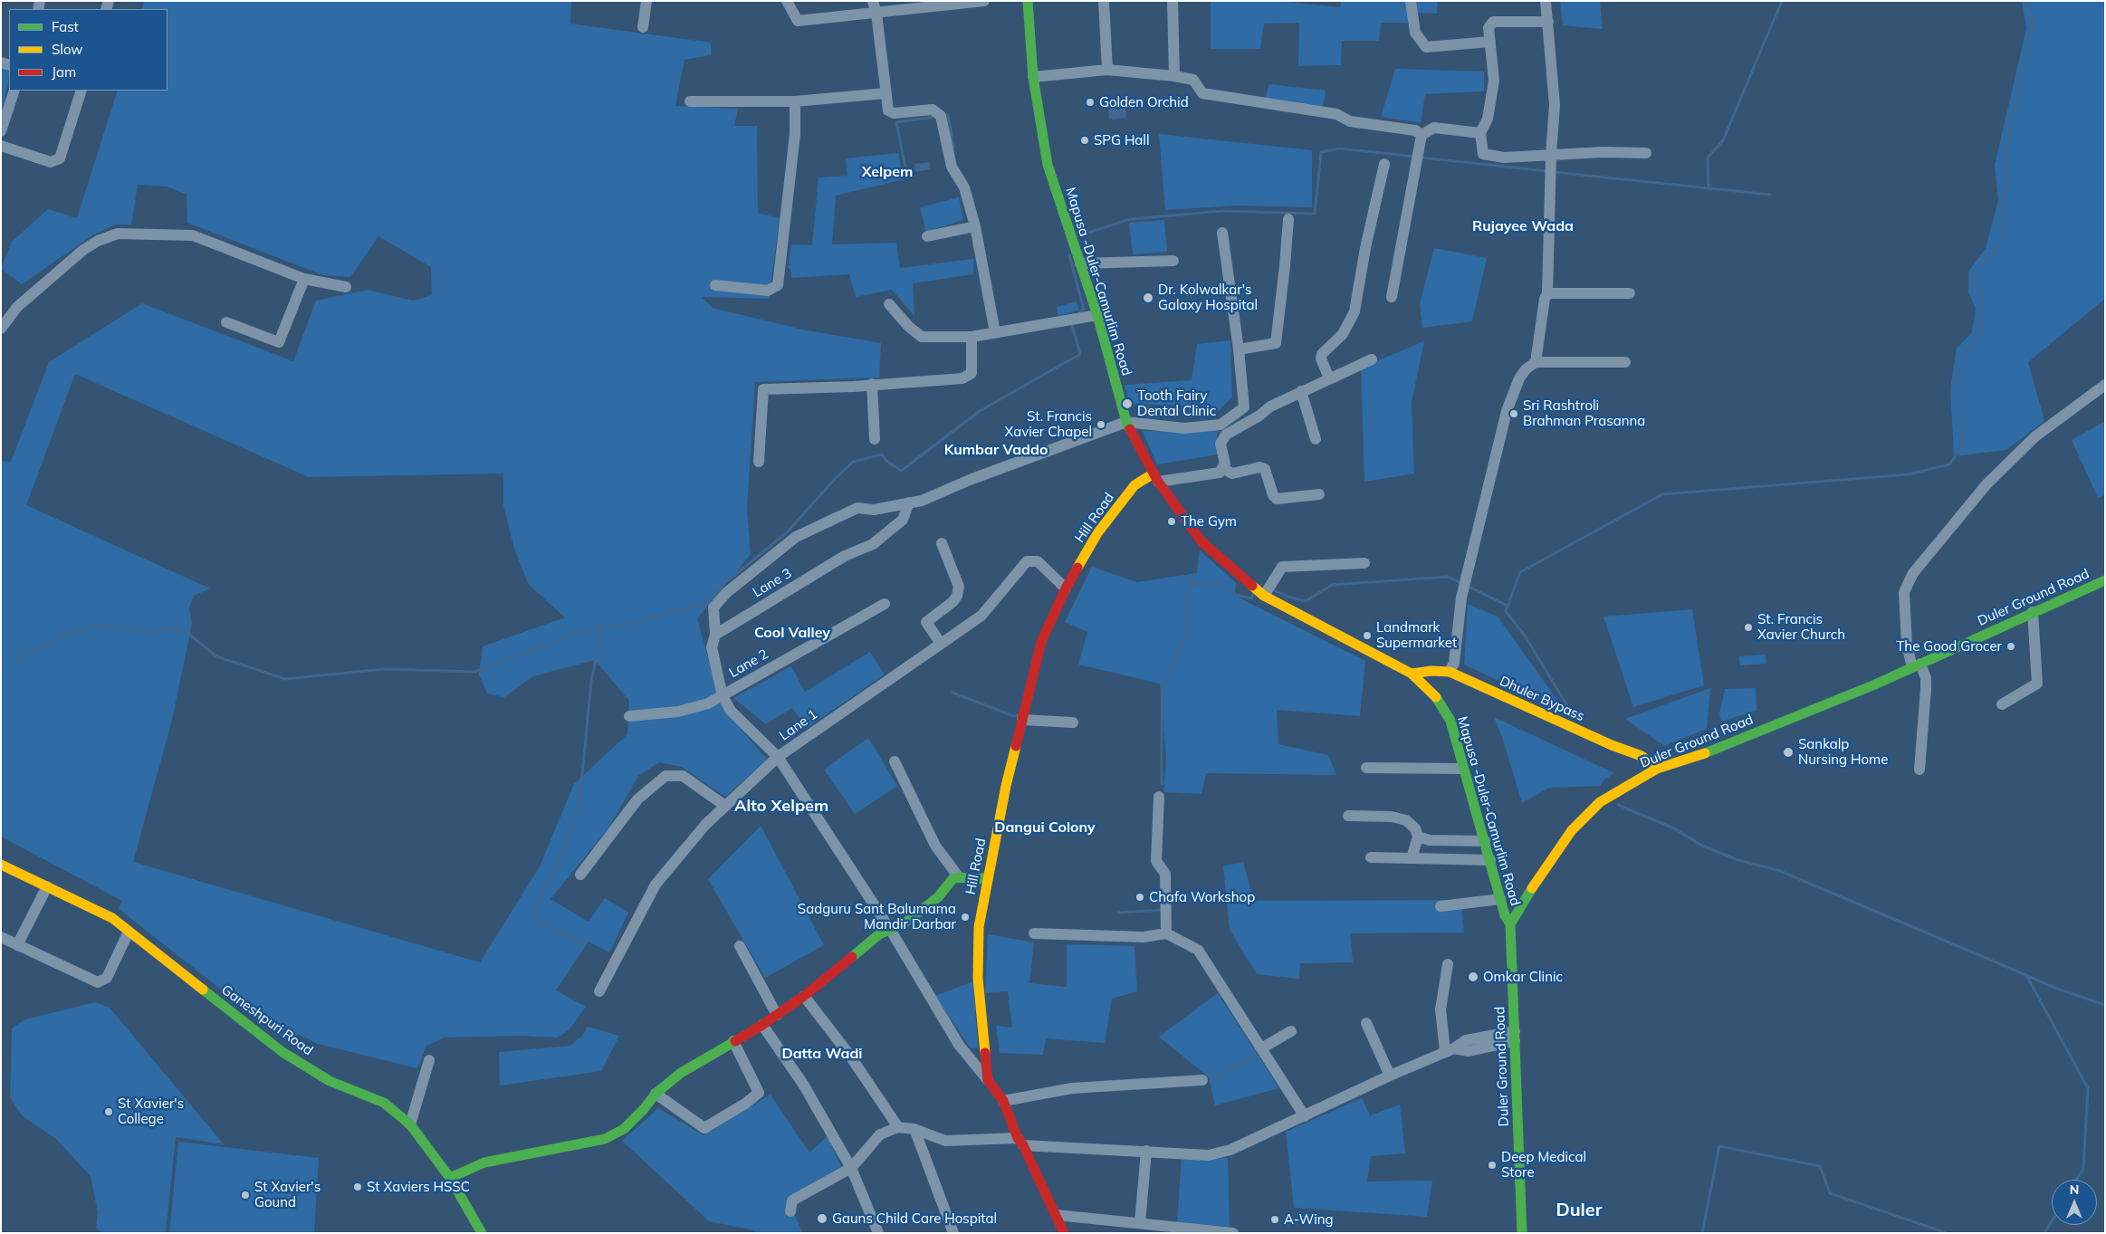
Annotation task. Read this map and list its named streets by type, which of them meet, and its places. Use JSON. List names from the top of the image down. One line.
{"streets":{"street":["Mapusa -Duler-Camurlim Road","Hill Road","Lane 3","Duler Ground Road","Lane 2","Dhuler Bypass","Lane 1","Ganeshpuri Road"]},"crossings":[["Mapusa -Duler-Camurlim Road","Hill Road"],["Mapusa -Duler-Camurlim Road","Duler Ground Road"],["Mapusa -Duler-Camurlim Road","Dhuler Bypass"],["Hill Road","Lane 1"],["Duler Ground Road","Dhuler Bypass"]],"districts":["Xelpem","Rujayee Wada","Kumbar Vaddo","Cool Valley","Alto Xelpem","Dangui Colony","Datta Wadi","Duler"],"places":["Golden Orchid","SPG Hall","Dr. Kolwalkar's Galaxy Hospital","Tooth Fairy Dental Clinic","Sri Rashtroli Brahman Prasanna","St. Francis Xavier Chapel","The Gym","St. Francis Xavier Church","Landmark Supermarket","The Good Grocer","Sankalp Nursing Home","Chafa Workshop","Sadguru Sant Balumama Mandir Darbar","Omkar Clinic","St Xavier's College","Deep Medical Store","St Xaviers HSSC","St Xavier's Gound","Gauns Child Care Hospital","A-Wing"],"legend":["Fast","Slow","Jam"],"north":"top"}
